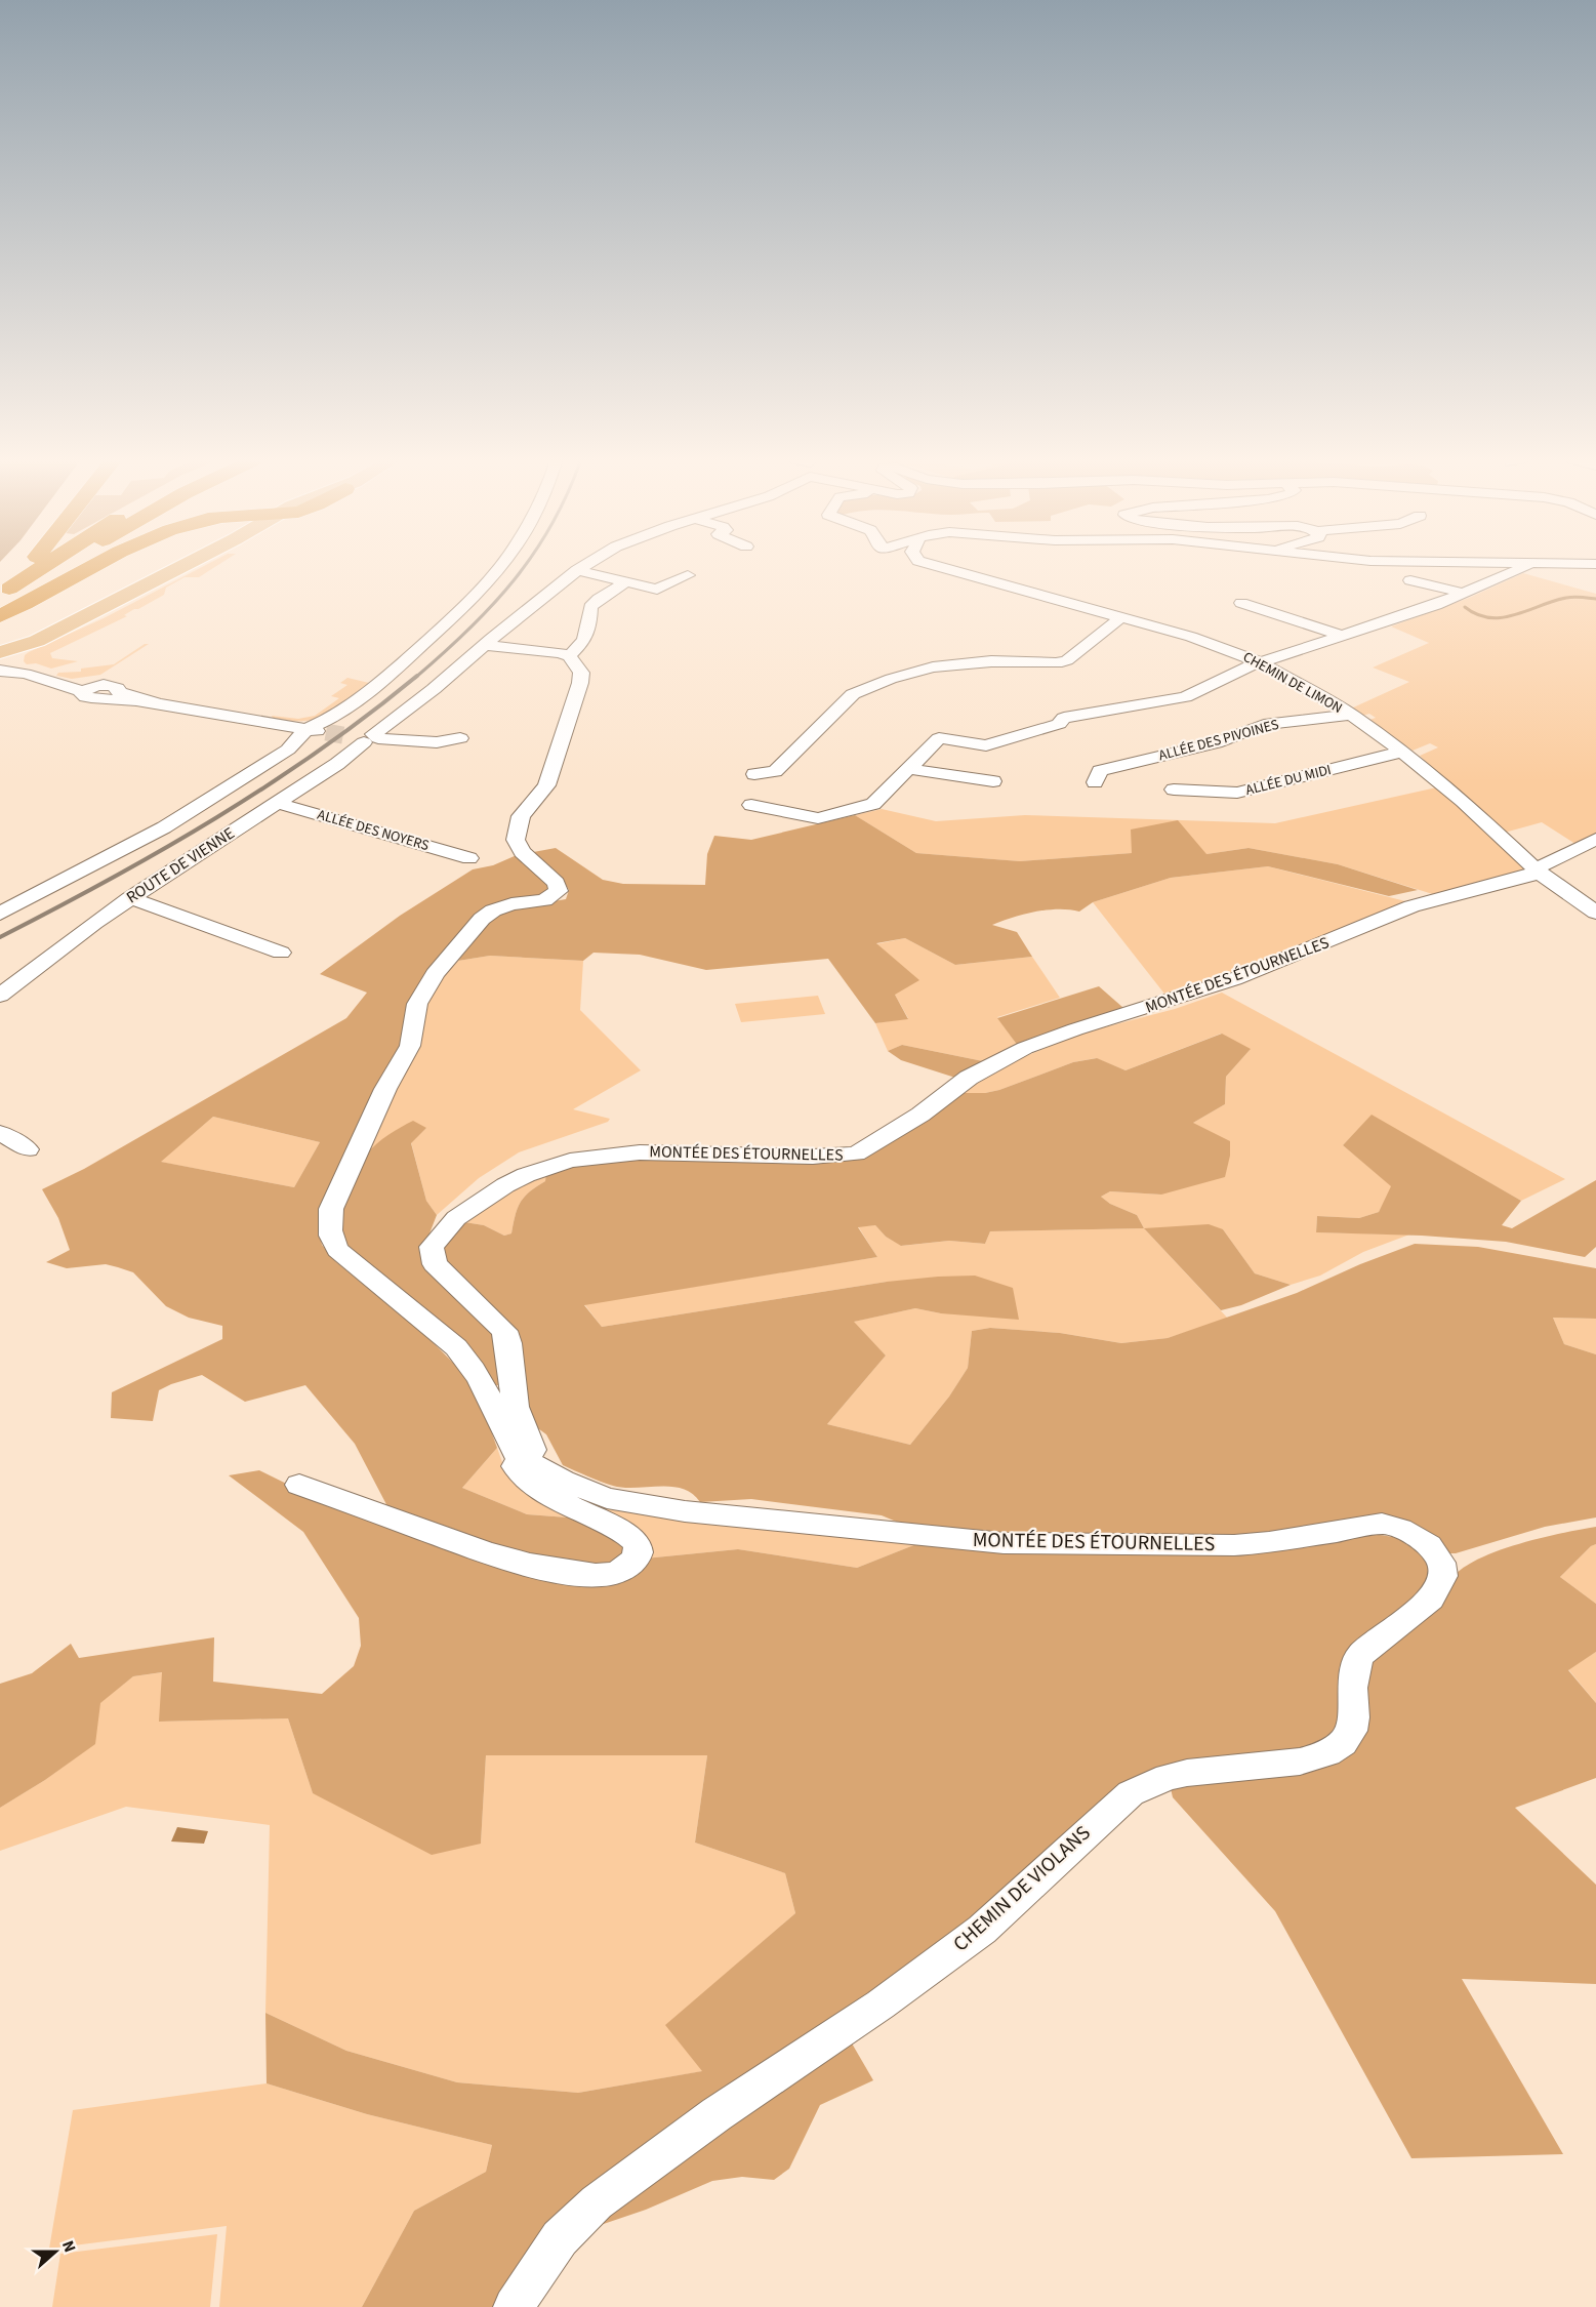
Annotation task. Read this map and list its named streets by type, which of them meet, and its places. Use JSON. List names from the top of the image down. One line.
{"streets":{"street":["CHEMIN DE LIMON","ALLÉE DES PIVOINES","ALLÉE DU MIDI","ALLÉE DES NOYERS","ROUTE DE VIENNE","MONTÉE DES ÉTOURNELLES","CHEMIN DE VIOLANS"]},"crossings":[["CHEMIN DE LIMON","ALLÉE DES PIVOINES"],["CHEMIN DE LIMON","ALLÉE DU MIDI"],["CHEMIN DE LIMON","MONTÉE DES ÉTOURNELLES"],["ALLÉE DES NOYERS","ROUTE DE VIENNE"],["MONTÉE DES ÉTOURNELLES","CHEMIN DE VIOLANS"]],"north":"right"}
